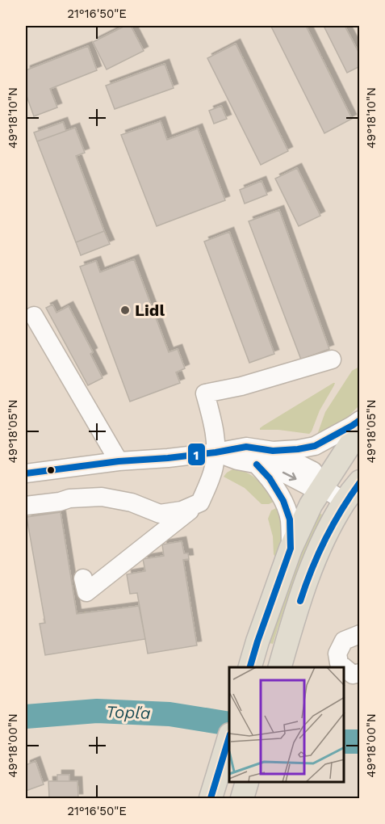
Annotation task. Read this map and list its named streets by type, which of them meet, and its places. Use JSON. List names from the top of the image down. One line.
{"water":["Topľa"],"places":["Lidl"],"lines":["transit line 1"],"coordinates":["21°16'50\"E","49°18'10\"N","49°18'05\"N","49°18'00\"N"]}
